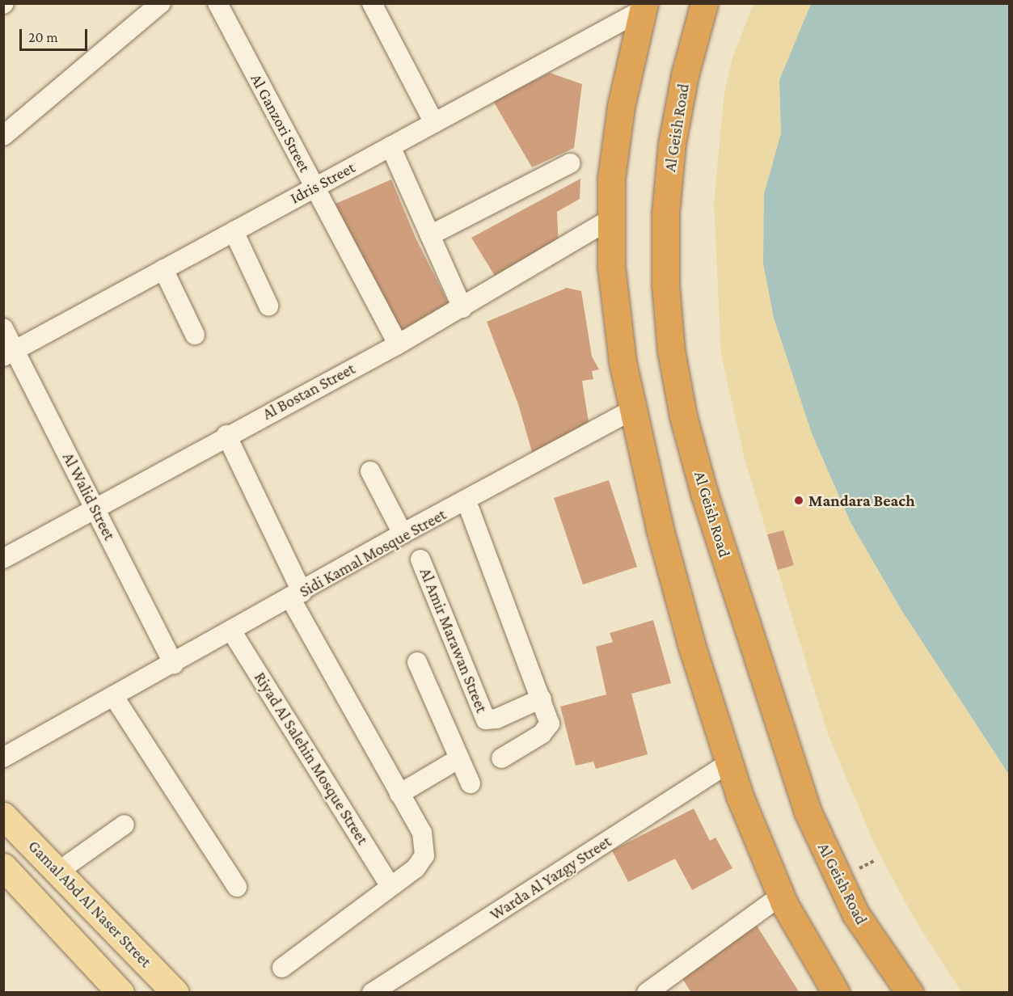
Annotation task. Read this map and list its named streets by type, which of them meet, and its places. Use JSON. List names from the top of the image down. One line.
{"streets":{"highway":["Al Geish Road"],"main road":["Gamal Abd Al Naser Street"],"street":["Al Ganzori Street","Idris Street","Al Bostan Street","Al Walid Street","Sidi Kamal Mosque Street","Al Amir Marawan Street","Riyad Al Salehin Mosque Street","Warda Al Yazgy Street"]},"crossings":[["Al Ganzori Street","Idris Street"],["Al Ganzori Street","Al Bostan Street"],["Idris Street","Al Walid Street"],["Al Bostan Street","Al Walid Street"],["Al Walid Street","Sidi Kamal Mosque Street"],["Sidi Kamal Mosque Street","Riyad Al Salehin Mosque Street"]],"places":["Mandara Beach"],"scale_bar":"20 m"}
